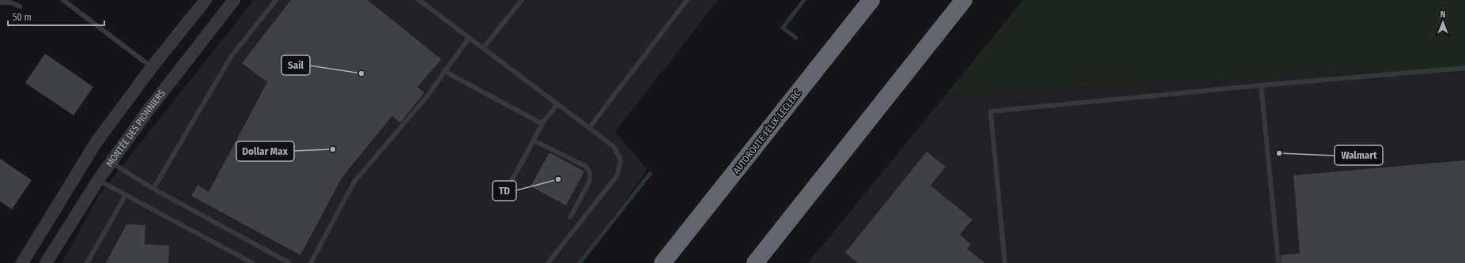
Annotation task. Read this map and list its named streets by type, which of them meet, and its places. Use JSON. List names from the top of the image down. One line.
{"streets":{"highway":["AUTOROUTE FÉLIX-LECLERC"],"street":["MONTÉE DES PIONNIERS"]},"places":["Sail","Dollar Max","Walmart","TD"],"scale_bar":"50 m","north":"top"}
